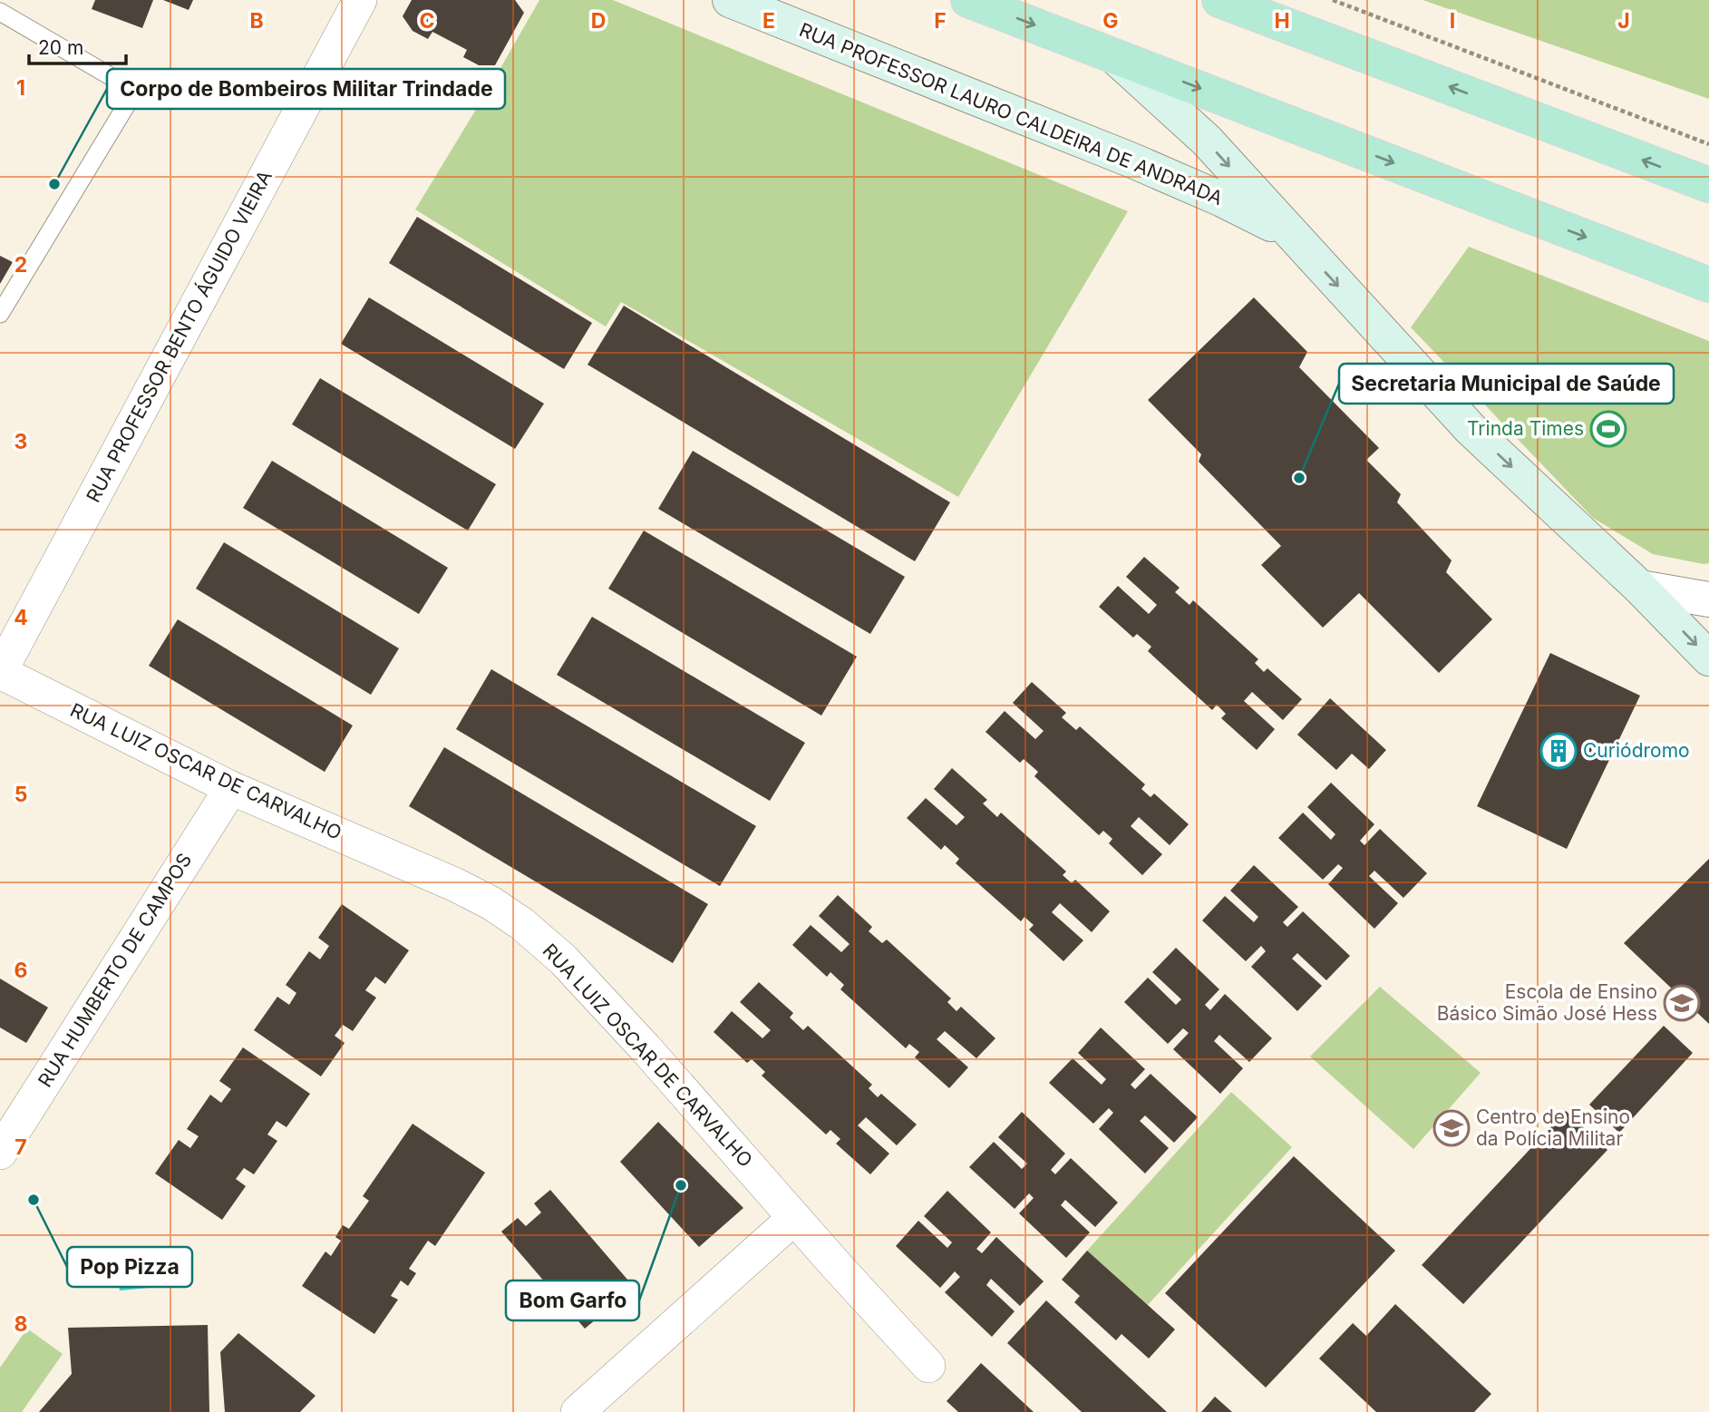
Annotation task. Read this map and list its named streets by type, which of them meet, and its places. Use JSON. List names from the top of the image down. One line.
{"streets":{"main road":["RUA PROFESSOR LAURO CALDEIRA DE ANDRADA"],"street":["RUA PROFESSOR BENTO ÁGUIDO VIEIRA","RUA LUIZ OSCAR DE CARVALHO","RUA HUMBERTO DE CAMPOS"]},"crossings":[["RUA PROFESSOR BENTO ÁGUIDO VIEIRA","RUA LUIZ OSCAR DE CARVALHO"],["RUA LUIZ OSCAR DE CARVALHO","RUA HUMBERTO DE CAMPOS"]],"places":{"other":["Corpo de Bombeiros Militar Trindade","Secretaria Municipal de Saúde","Bom Garfo","Pop Pizza"],"sports":["Trinda Times"],"building":["Curiódromo"],"school or university":["Escola de Ensino Básico Simão José Hess","Centro de Ensino da Polícia Militar"]},"scale_bar":"20 m","grid":{"columns":["B","C","D","E","F","G","H","I","J"],"rows":["1","2","3","4","5","6","7","8"]}}
